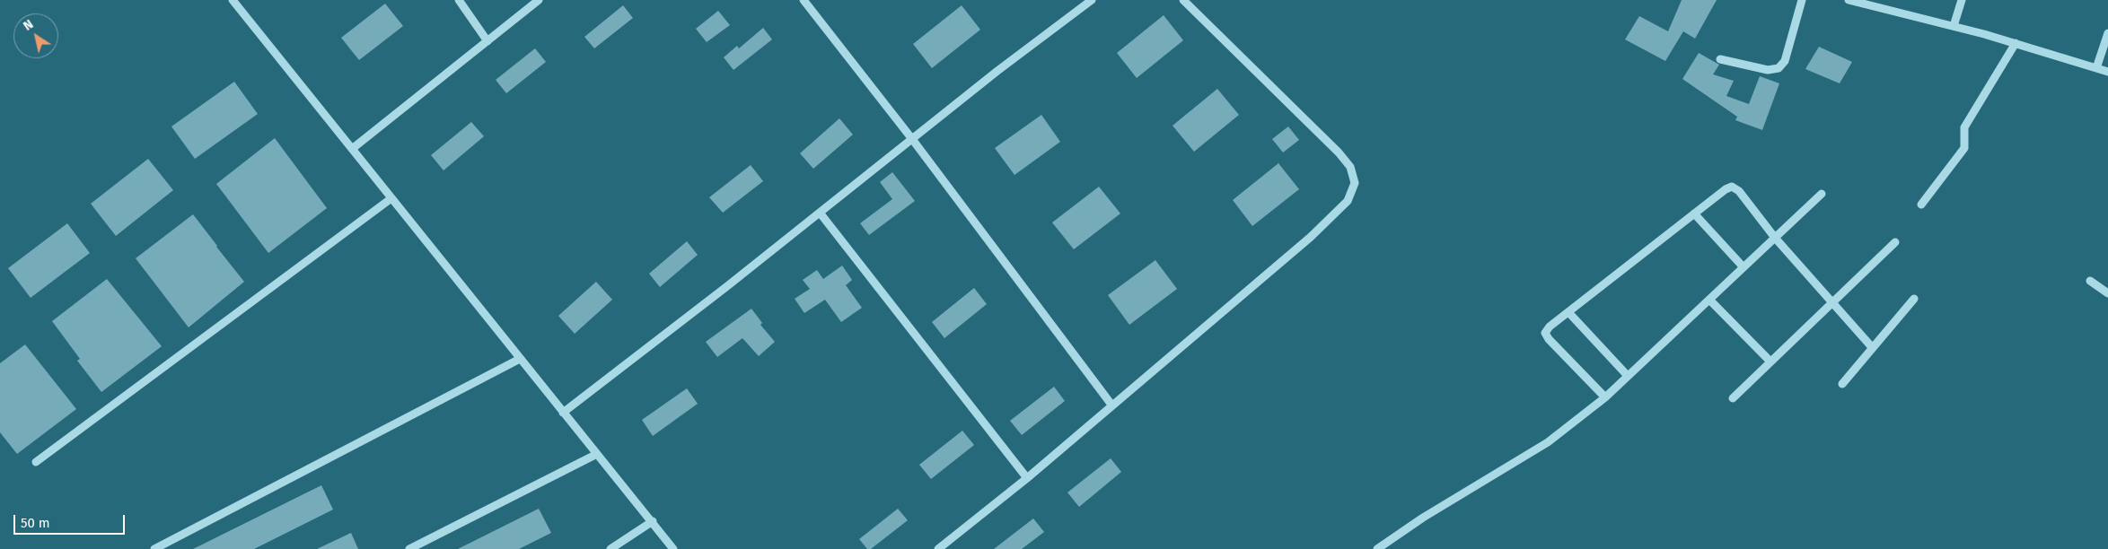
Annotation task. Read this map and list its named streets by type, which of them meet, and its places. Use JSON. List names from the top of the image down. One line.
{"scale_bar":"50 m","north":"top left"}
